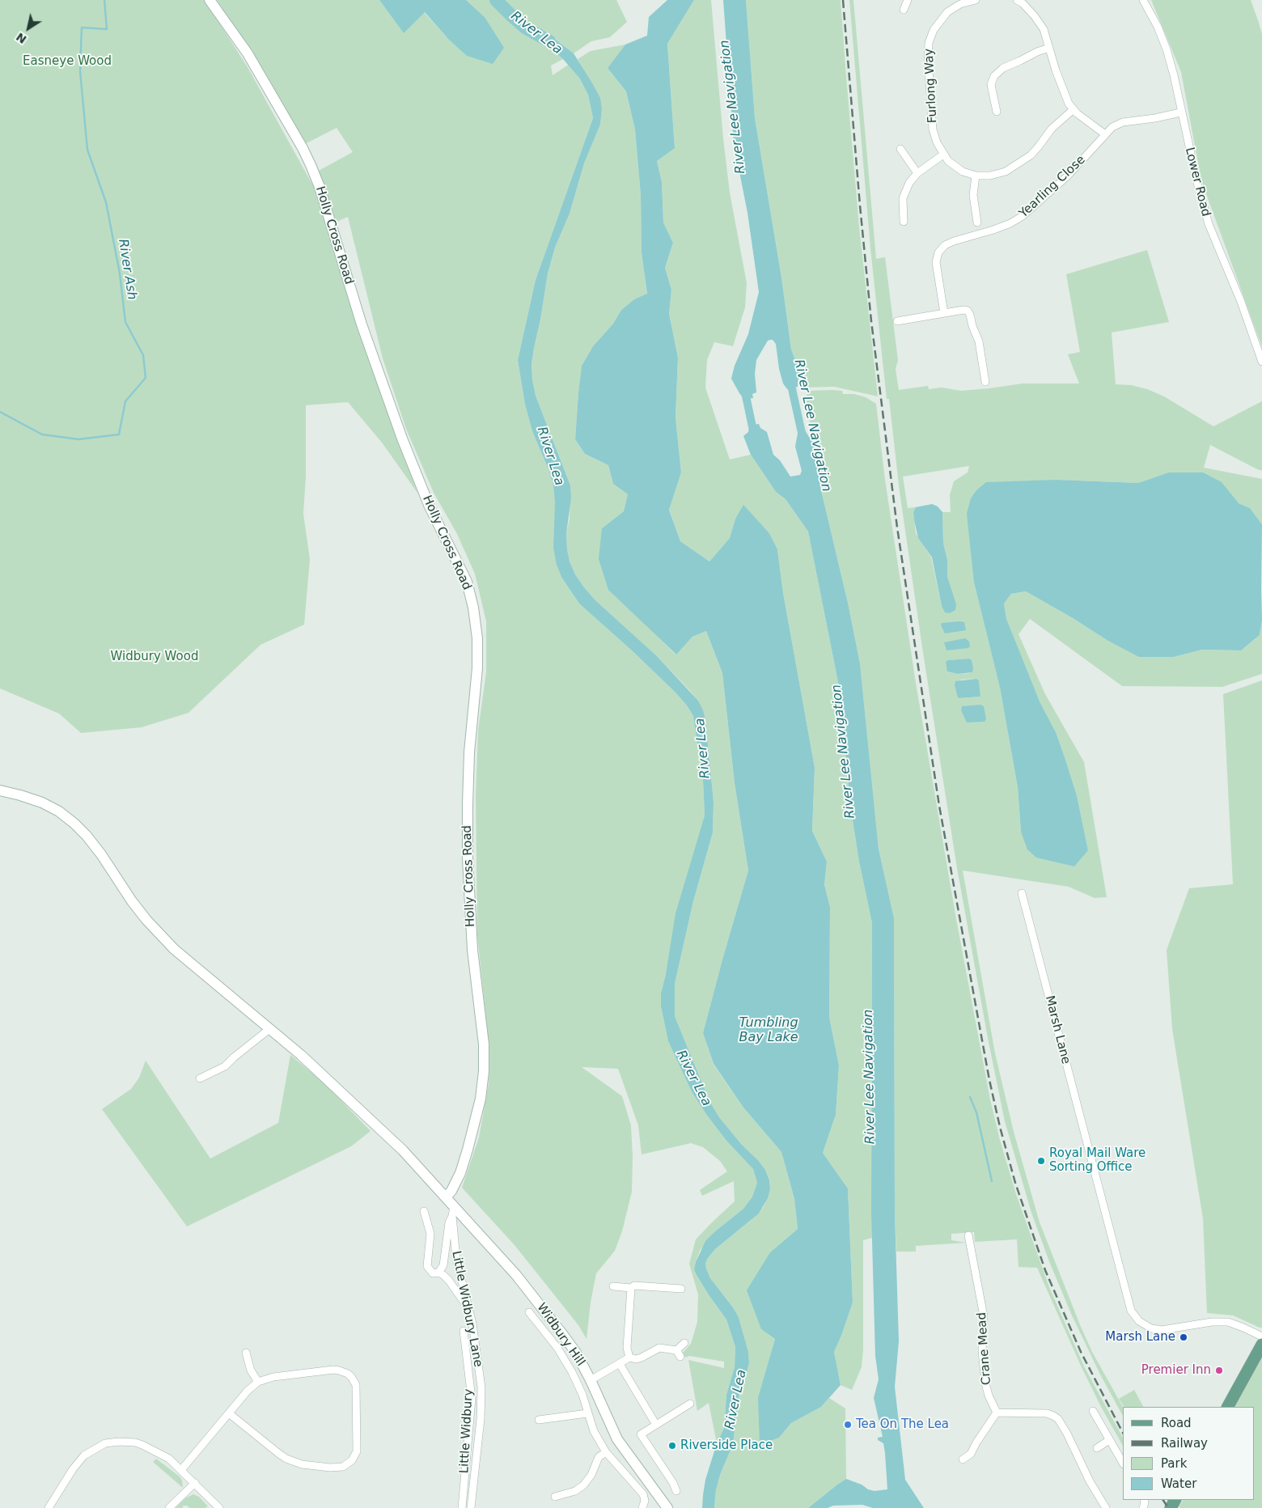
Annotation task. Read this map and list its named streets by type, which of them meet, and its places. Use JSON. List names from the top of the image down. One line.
{"streets":{"street":["Furlong Way","Lower Road","Yearling Close","Holly Cross Road","Marsh Lane","Little Widbury Lane","Widbury Hill","Crane Mead","Little Widbury"]},"crossings":[["Holly Cross Road","Widbury Hill"],["Little Widbury Lane","Widbury Hill"]],"water":["River Lea","River Lee Navigation","River Ash","Tumbling Bay Lake"],"parks":["Easneye Wood","Widbury Wood"],"places":["Royal Mail Ware Sorting Office","Marsh Lane","Premier Inn","Tea On The Lea","Riverside Place"],"legend":["Road","Railway","Park","Water"],"north":"bottom left"}
